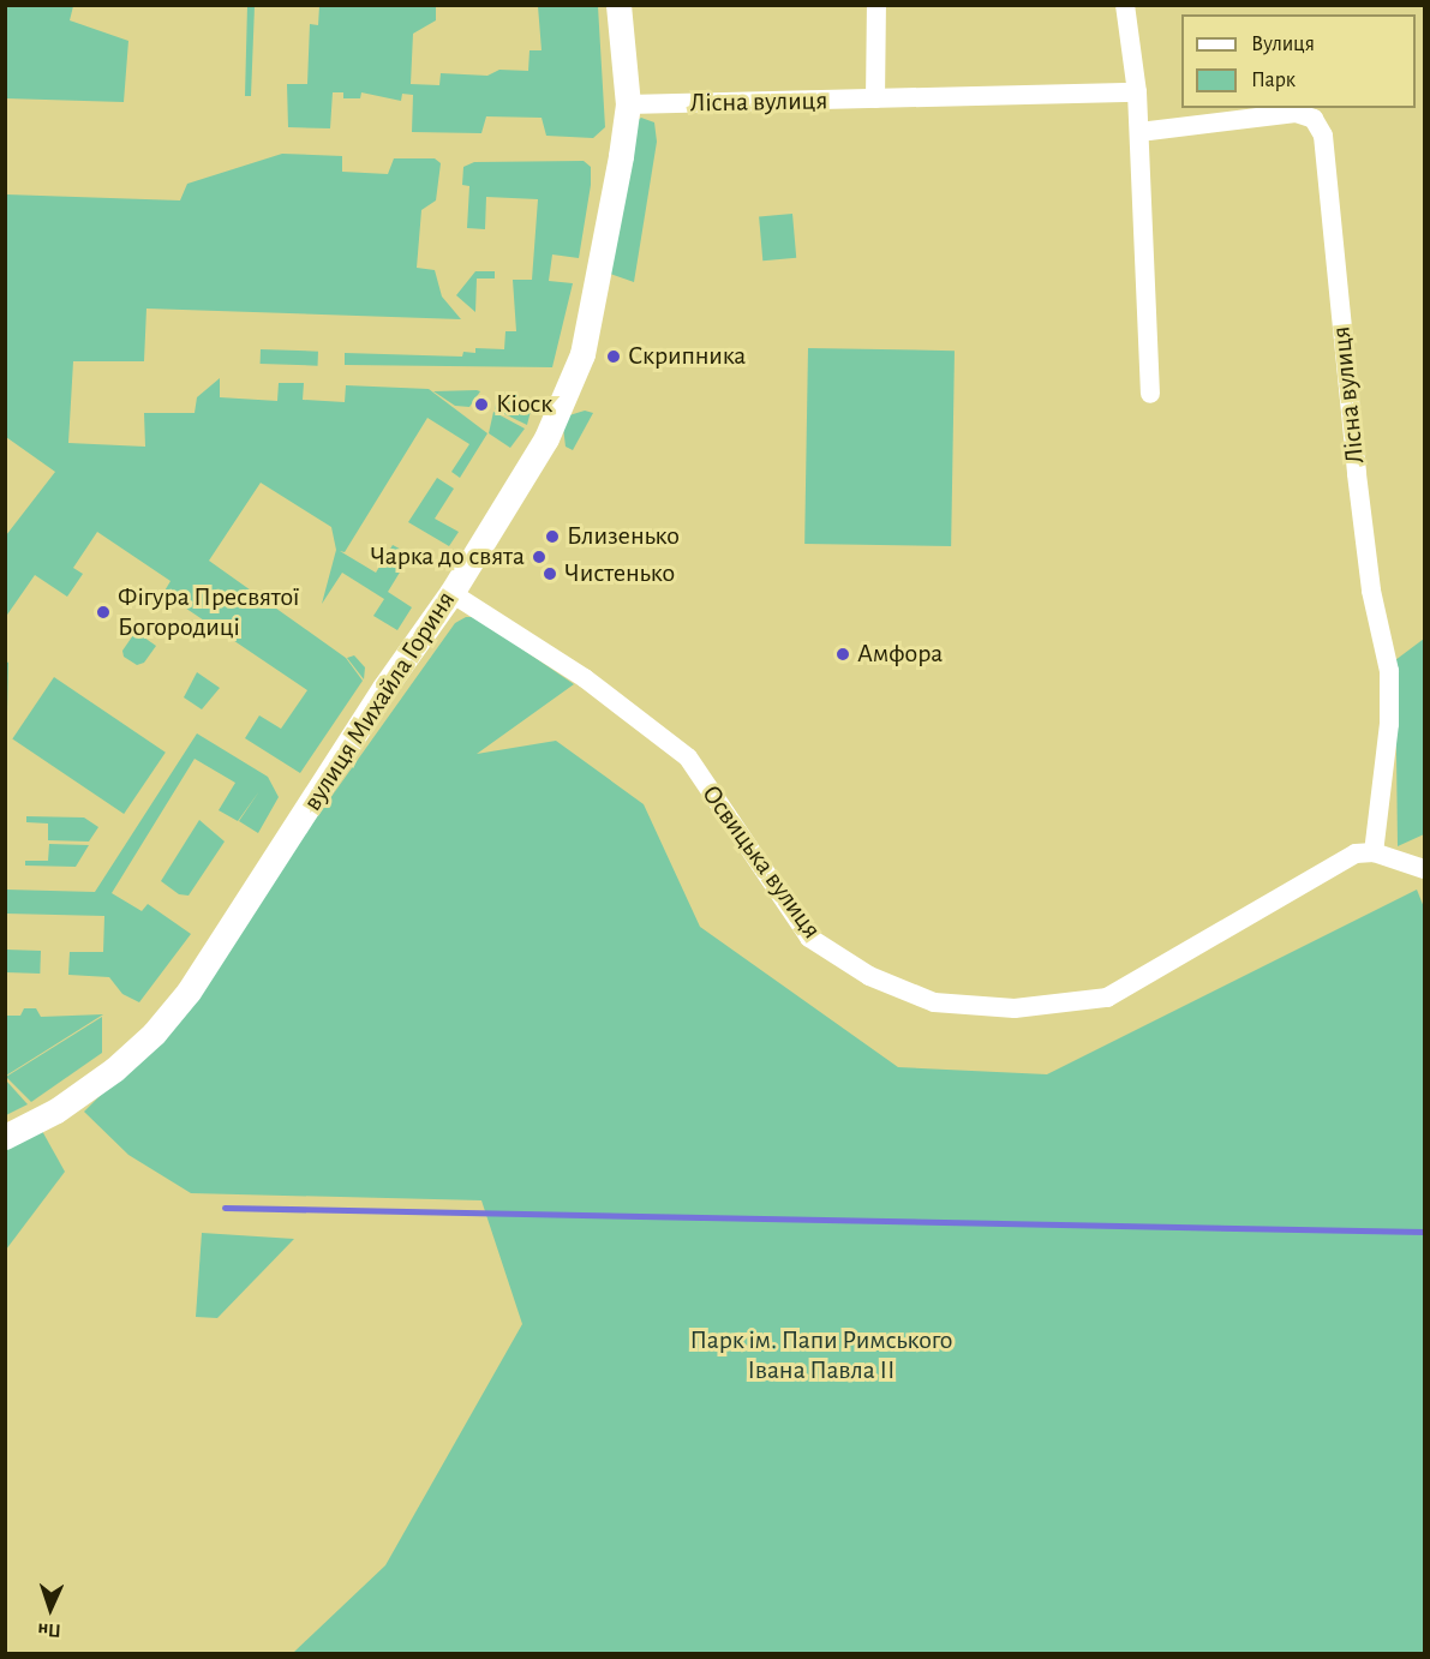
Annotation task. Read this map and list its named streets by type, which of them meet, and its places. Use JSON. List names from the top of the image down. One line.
{"streets":{"street":["Лісна вулиця","вулиця Михайла Гориня","Освицька вулиця"]},"crossings":[["Лісна вулиця","вулиця Михайла Гориня"],["Лісна вулиця","Освицька вулиця"],["вулиця Михайла Гориня","Освицька вулиця"]],"parks":["Парк ім. Папи Римського Івана Павла ІІ"],"places":["Скрипника","Кіоск","Близенько","Чарка до свята","Чистенько","Фігура Пресвятої Богородиці","Амфора"],"legend":["Вулиця","Парк"],"north":"bottom"}
